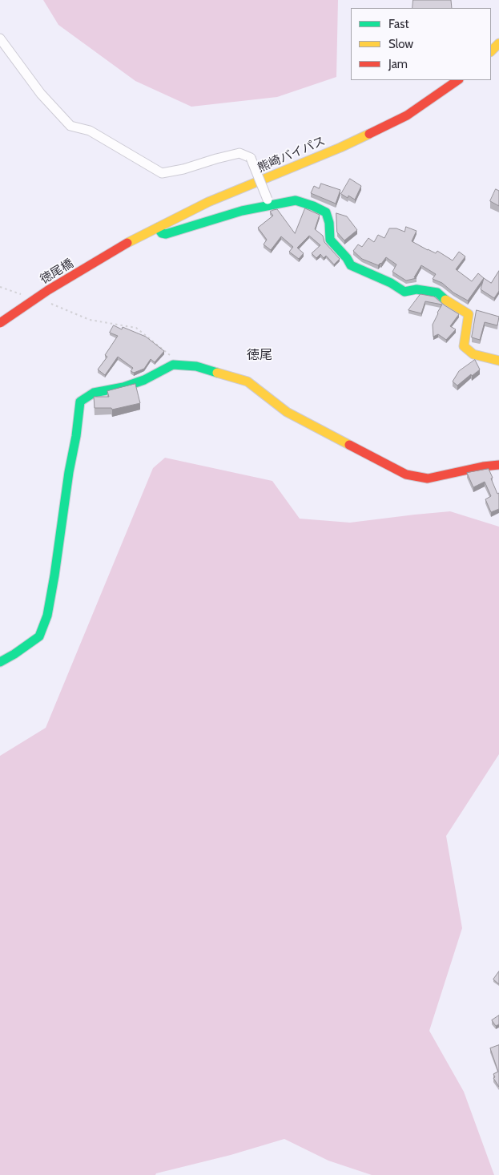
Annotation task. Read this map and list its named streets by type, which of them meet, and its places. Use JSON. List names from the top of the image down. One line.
{"streets":{"main road":["熊崎バイパス","徳尾橋"]},"crossings":[["熊崎バイパス","徳尾橋"]],"districts":["徳尾"],"legend":["Fast","Slow","Jam"]}
